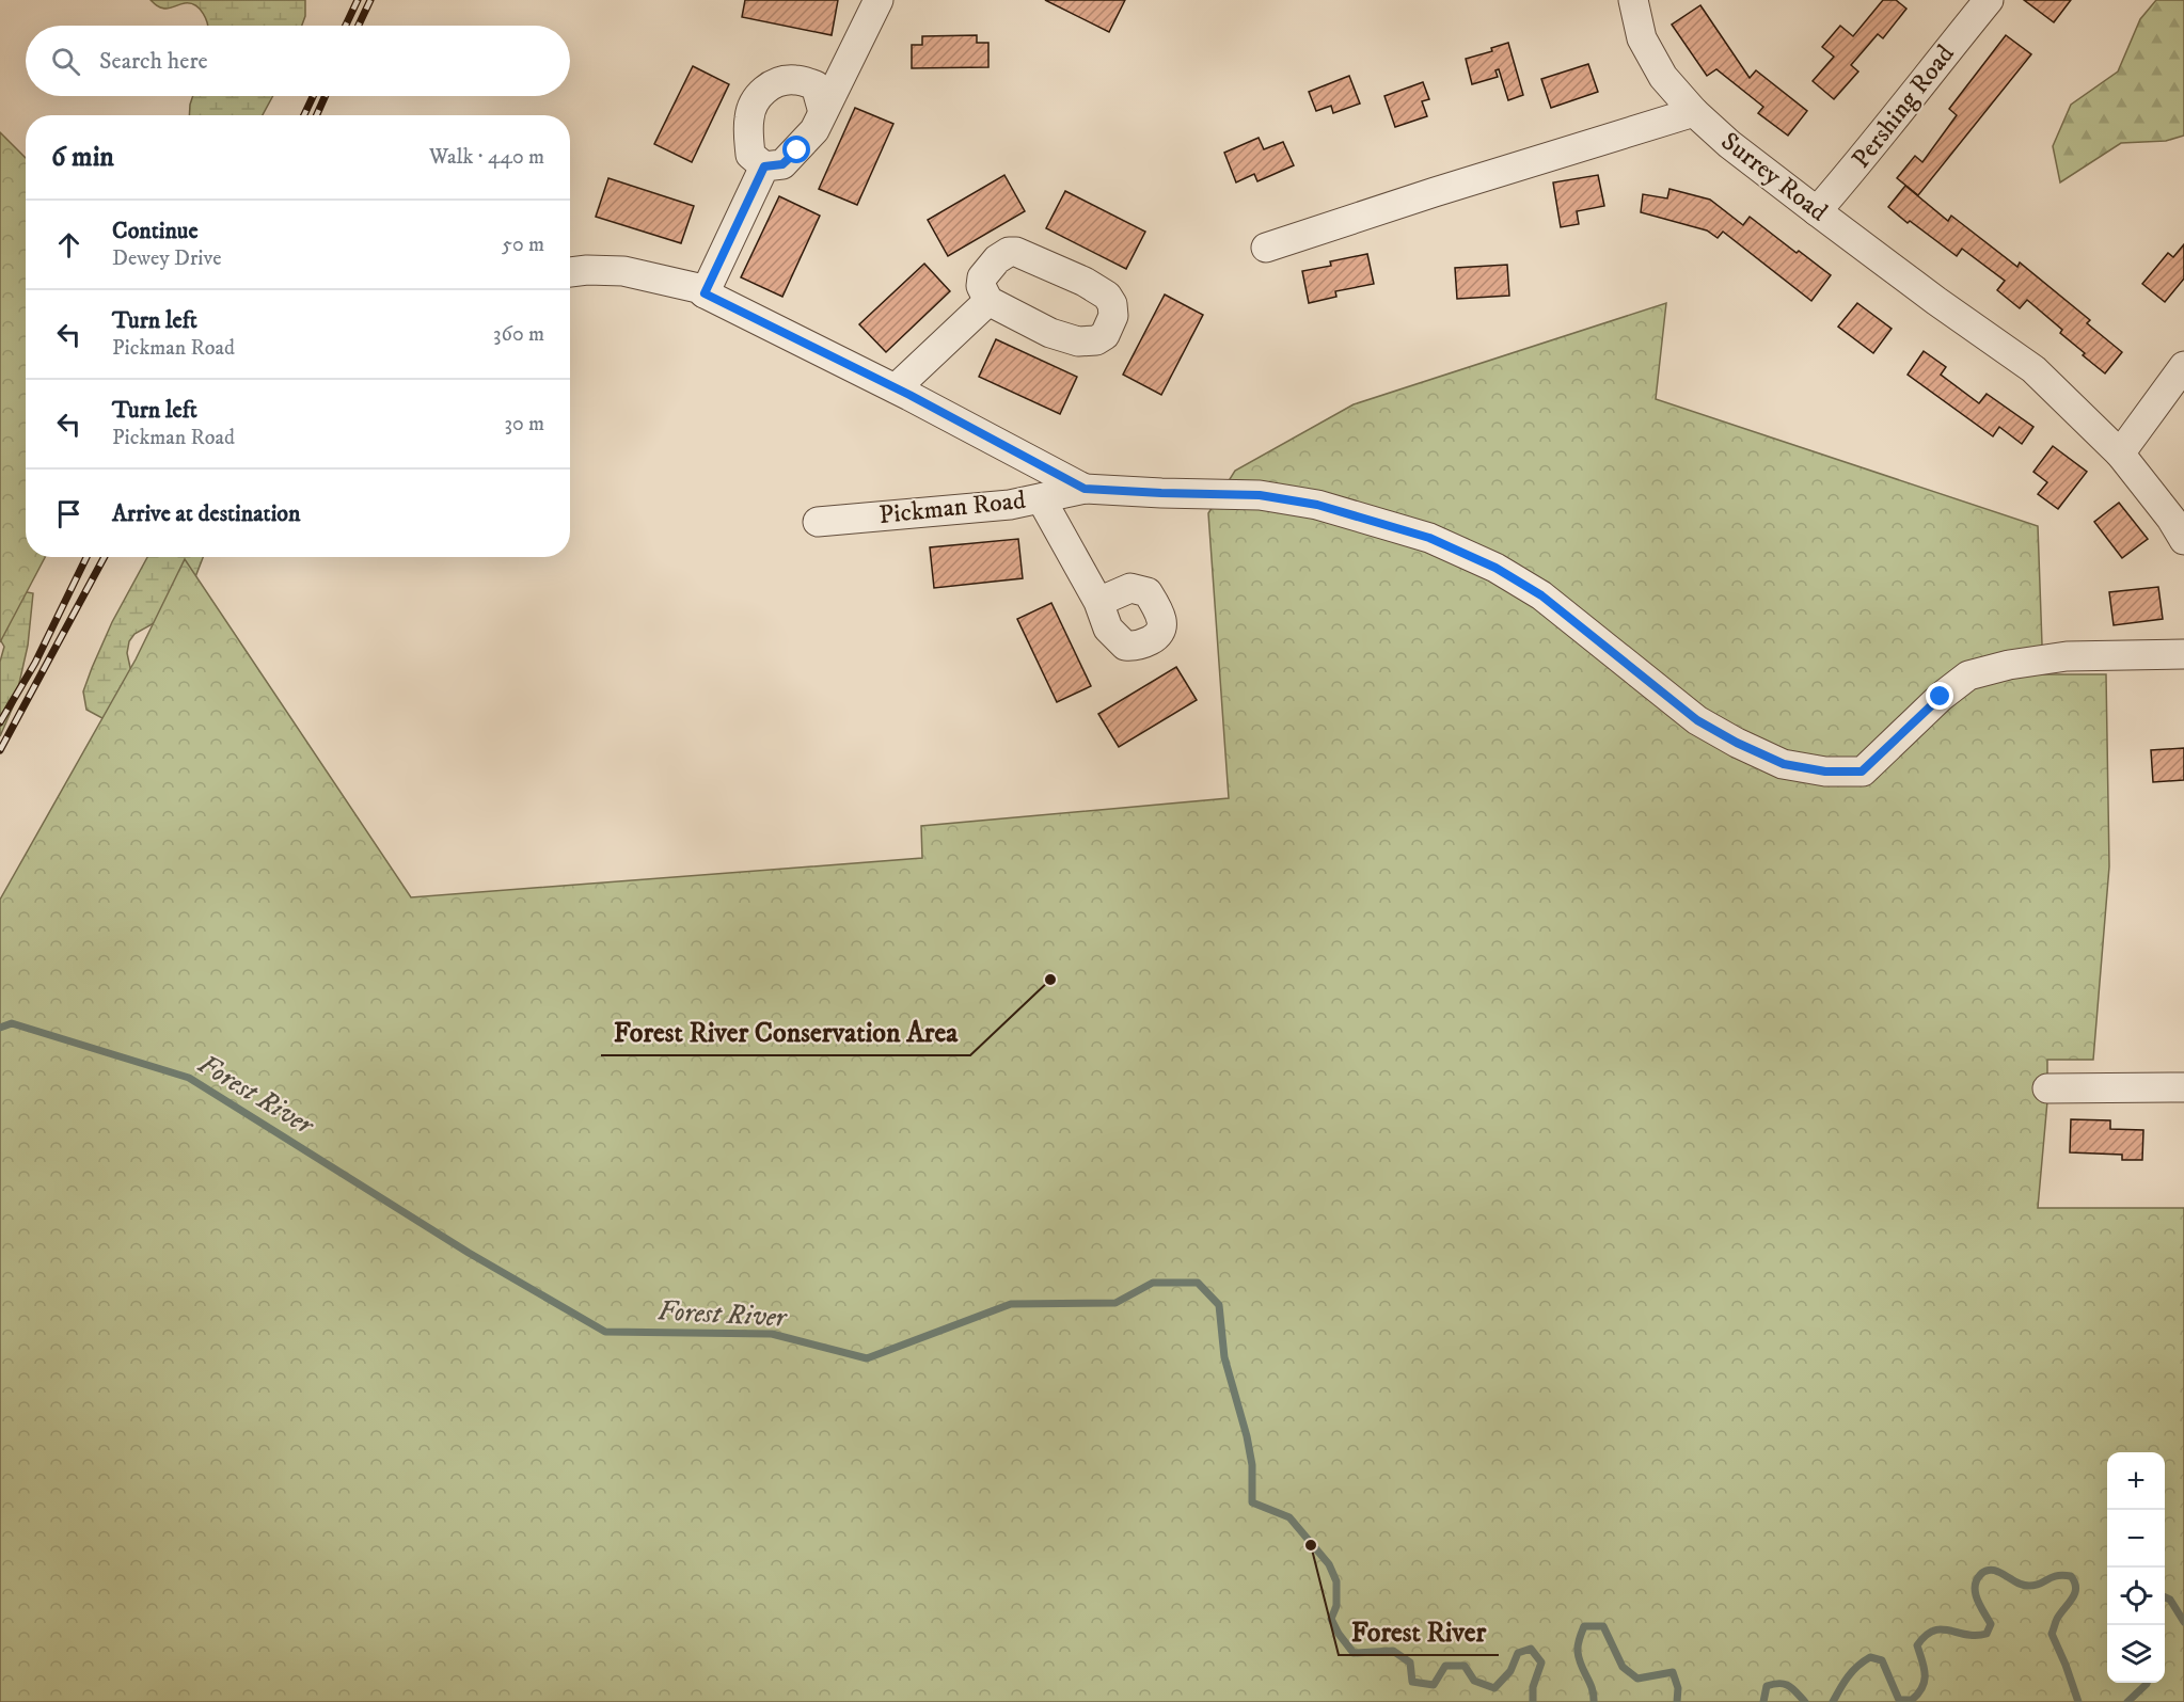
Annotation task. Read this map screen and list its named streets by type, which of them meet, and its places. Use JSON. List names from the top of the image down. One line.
{"streets":{"street":["Pershing Road","Surrey Road","Pickman Road"]},"crossings":[["Pershing Road","Surrey Road"]],"water":["Forest River"],"places":["Forest River Conservation Area","Forest River"],"page":{"search":"Search here","heading":["6 min","Walk · 440 m"],"list":[["Continue","Dewey Drive","50 m"],["Turn left","Pickman Road","360 m"],["Turn left","Pickman Road","30 m"],"Arrive at destination"],"map_buttons":["+","−"]}}
